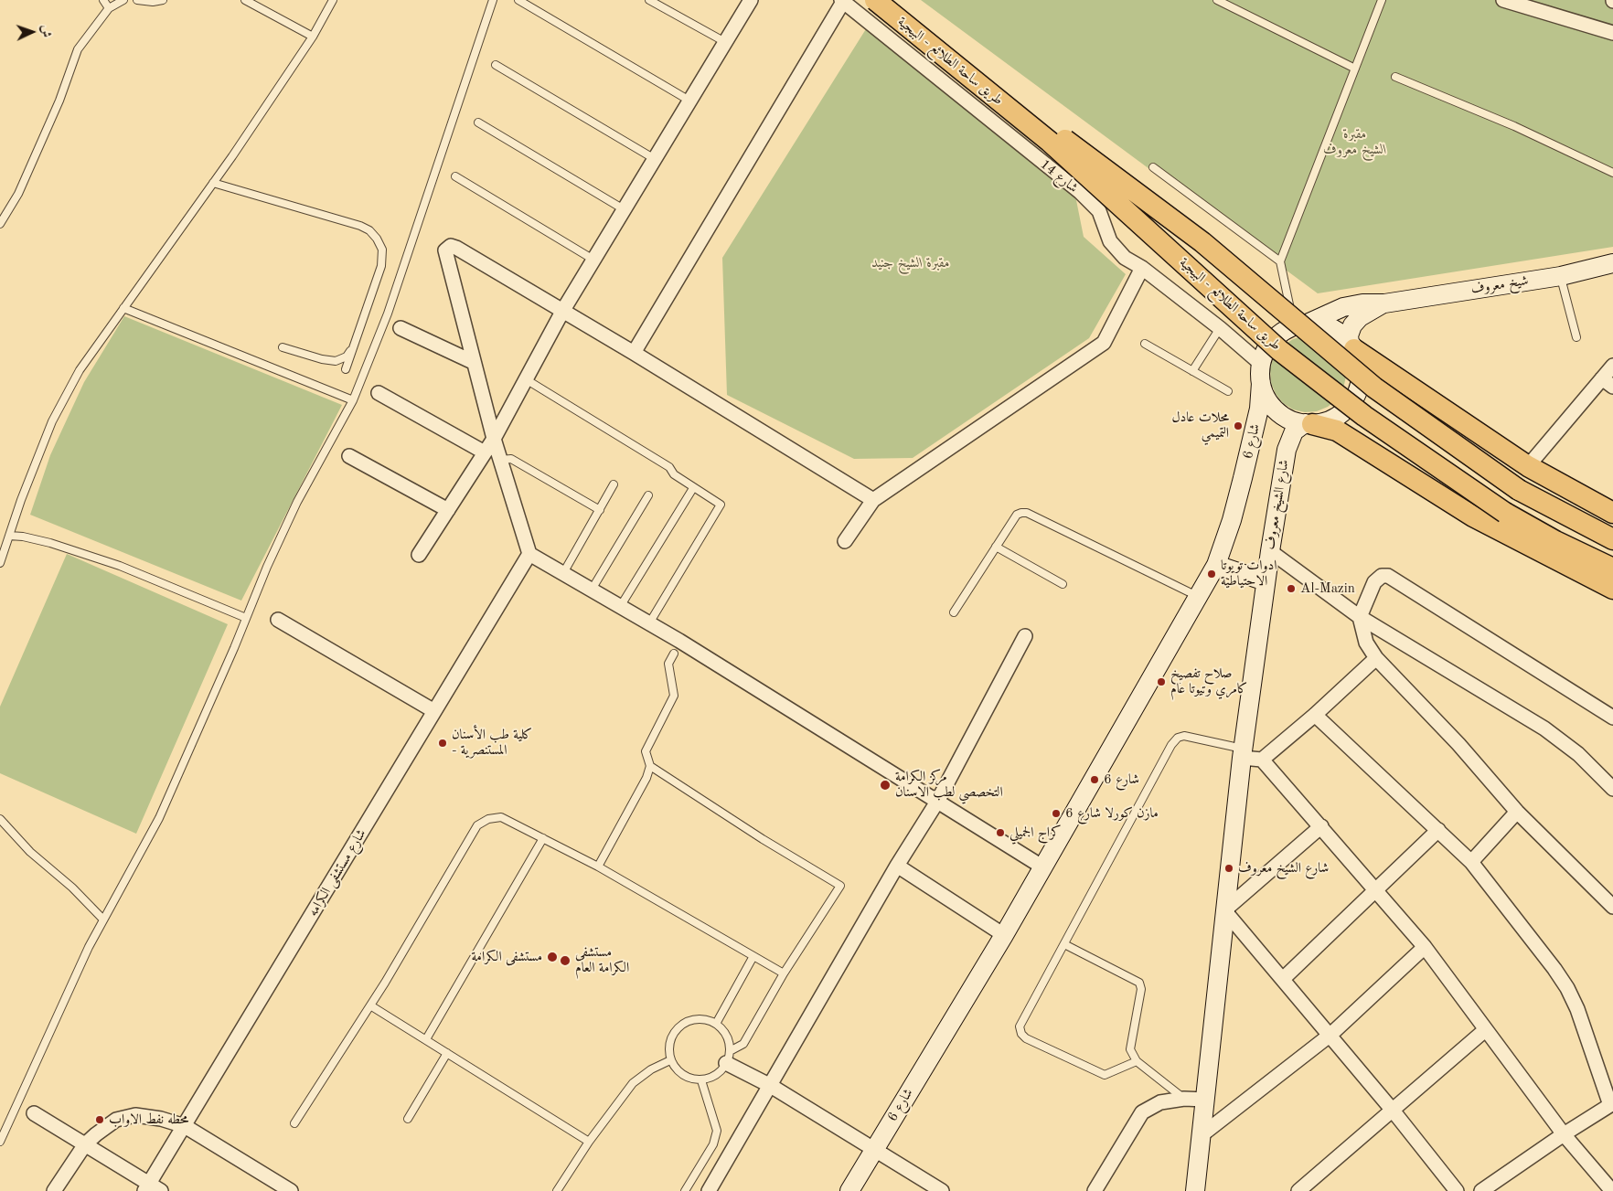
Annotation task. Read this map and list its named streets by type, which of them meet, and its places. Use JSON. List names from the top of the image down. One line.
{"streets":{"main road":["طريق ساحة الطلائع - البيجية"],"street":["شارع 14","شیخ معروف","شارع 6","شارع الشيخ معروف","شارع مستشفى الكرامه"]},"crossings":[["شارع 14","شارع 6"],["شارع 14","شارع الشيخ معروف"],["شارع 6","شارع الشيخ معروف"]],"parks":["مقبرة الشيخ معروف","مقبرة الشيخ جنيد"],"places":["محلات عادل التميمي","ادوات تويوتا الاحتياطية","Al-Mazin","صلاح تفصيخ كامري وتيوتا عام","كلية طب الأسنان - المستنصرية","شارع 6","مركز الكرامة التخصصي لطب الاسنان","مازن كورلا شارع 6","كراج الجميلي","شارع الشيخ معروف","مستشفى الكرامة","مستشفى الكرامة العام","محطه نفط الاواب"],"north":"right"}
